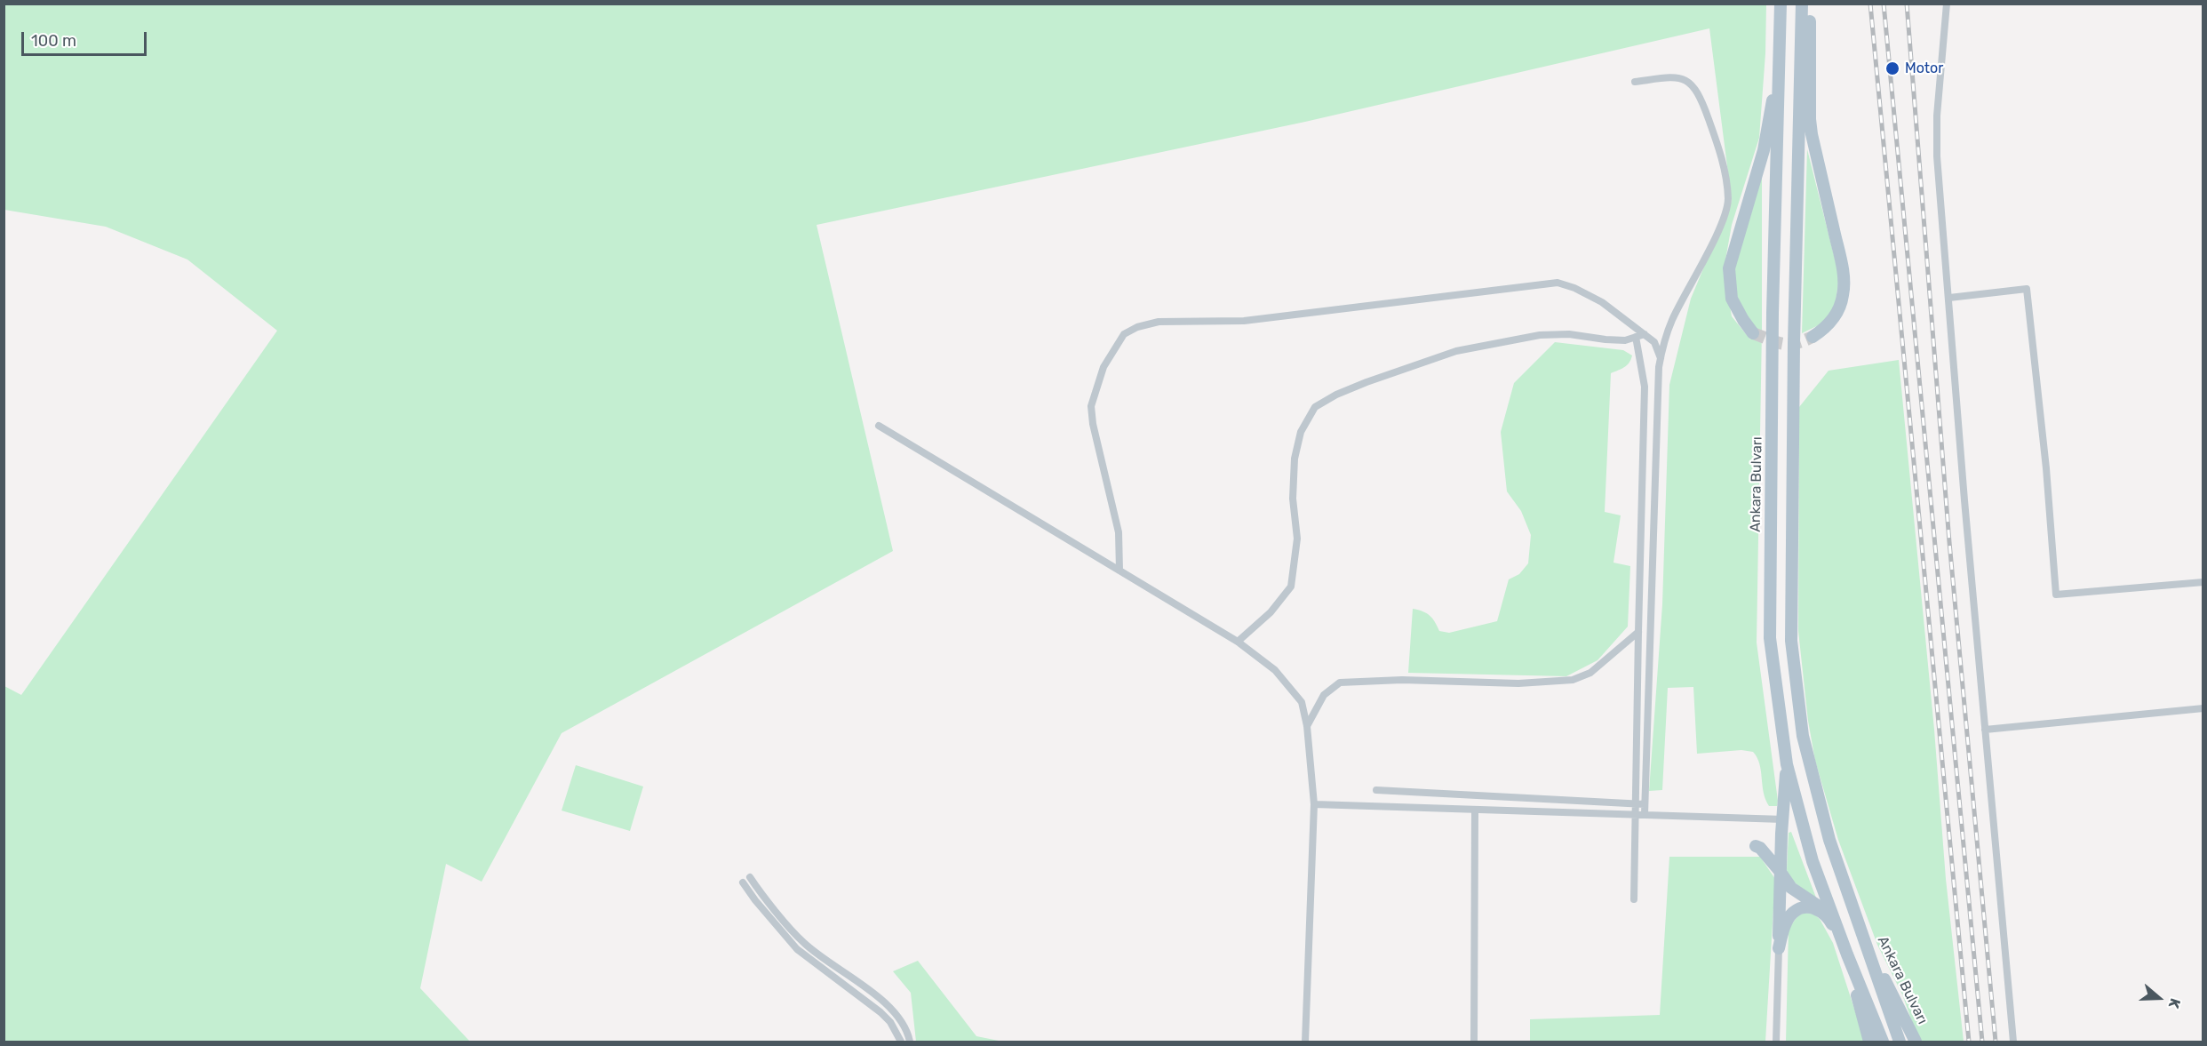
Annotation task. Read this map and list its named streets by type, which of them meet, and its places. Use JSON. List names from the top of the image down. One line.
{"streets":{"main road":["Ankara Bulvarı"]},"places":["Motor"],"scale_bar":"100 m","north":"right"}
